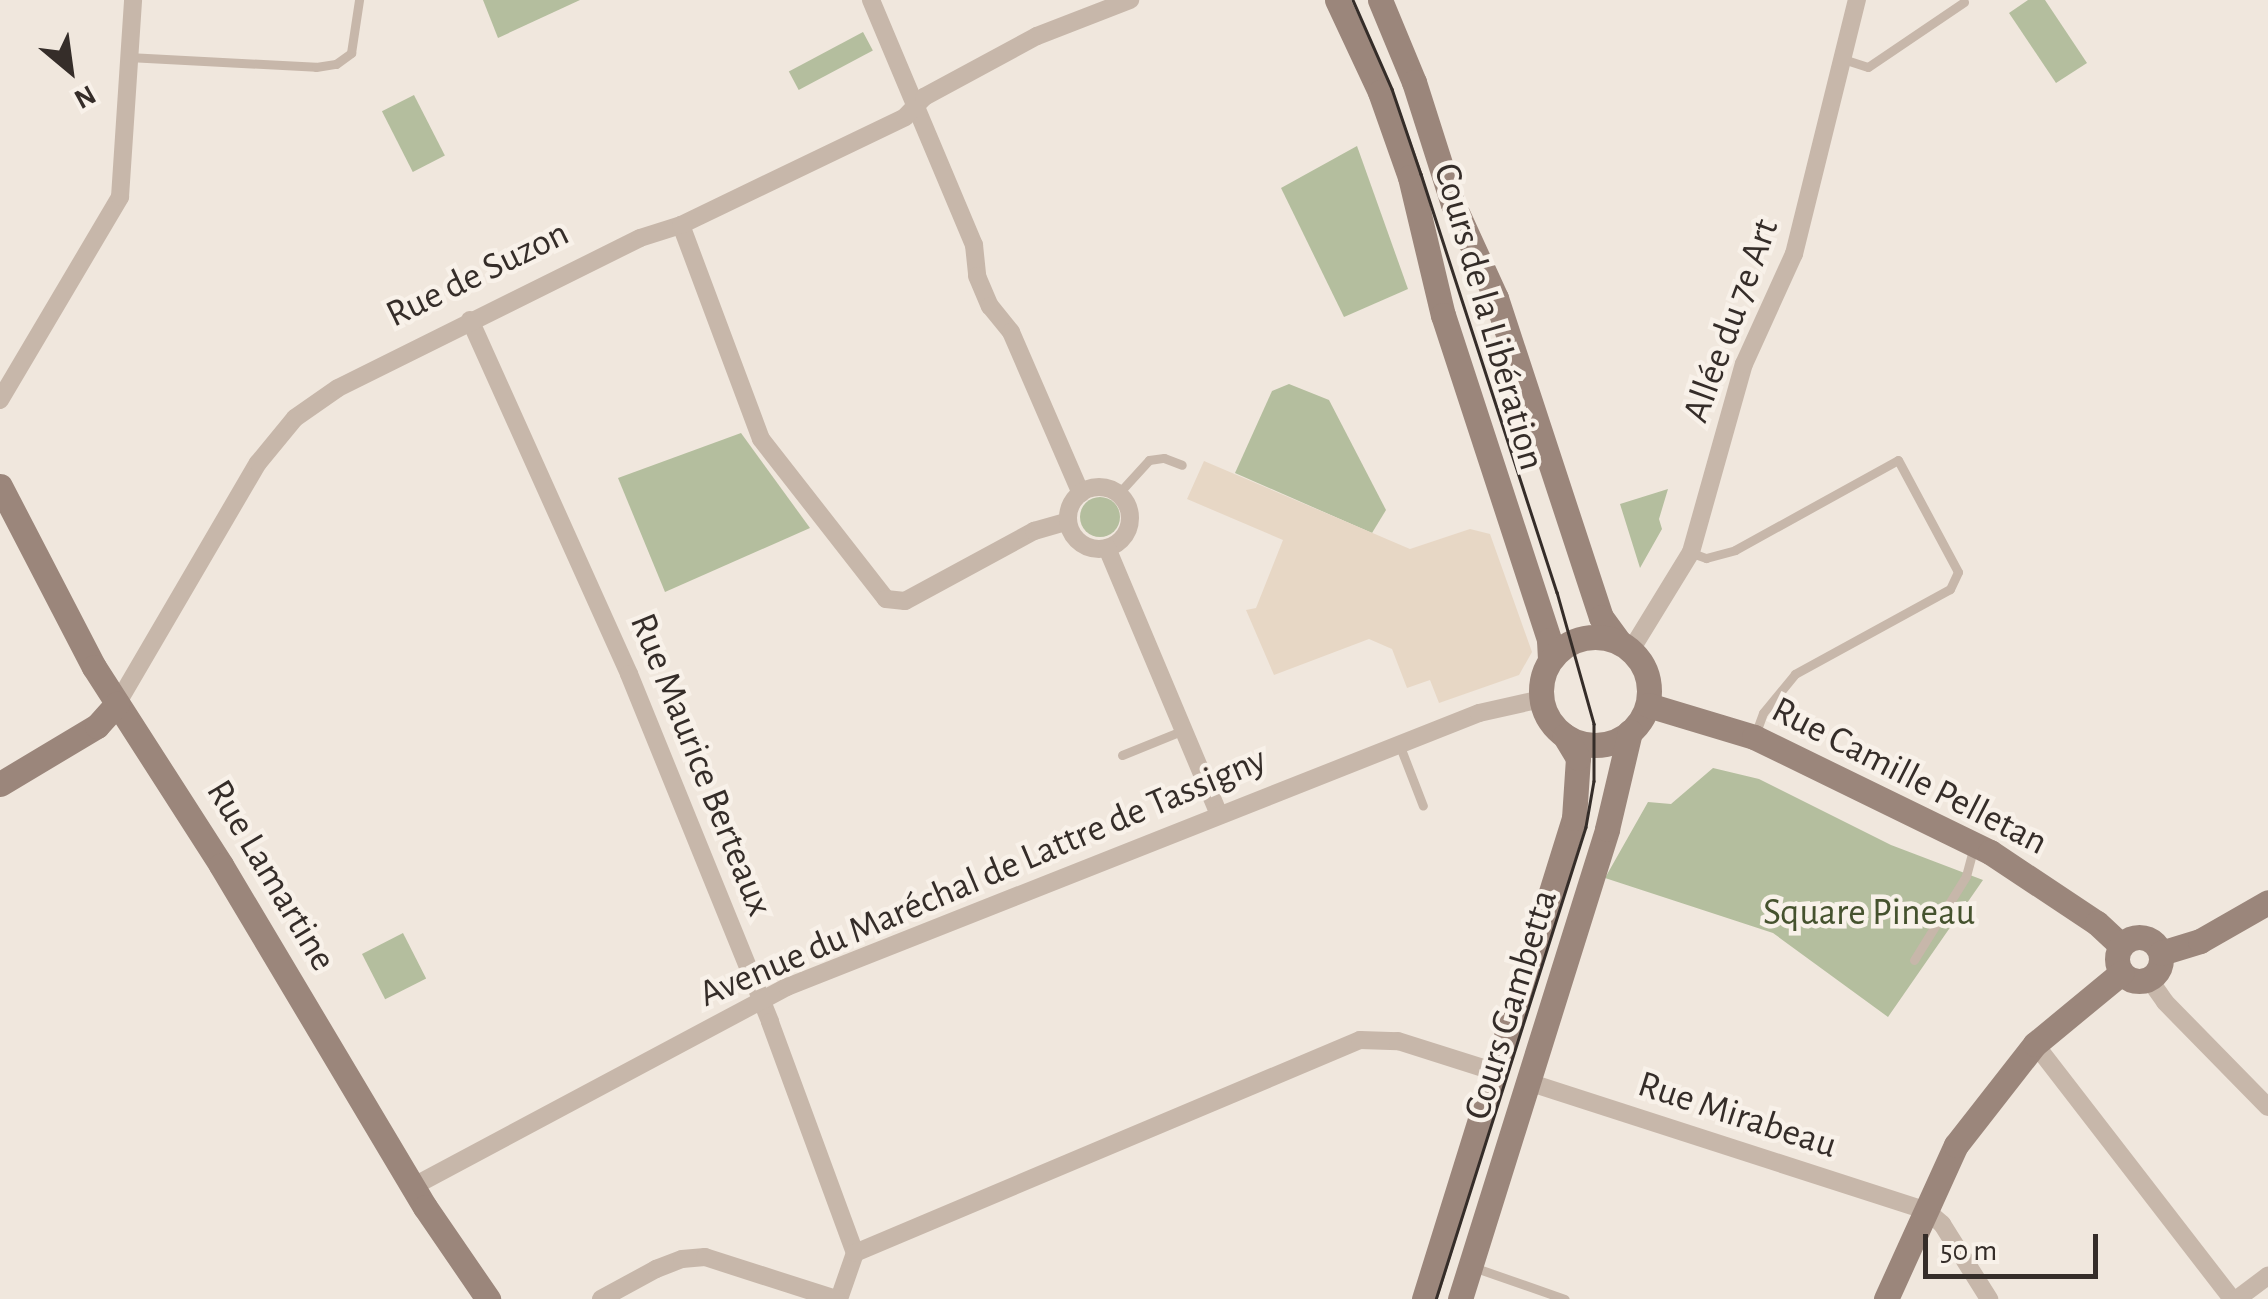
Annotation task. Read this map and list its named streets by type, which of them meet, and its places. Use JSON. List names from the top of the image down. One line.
{"streets":{"main road":["Rue de Suzon","Cours de la Libération","Rue Camille Pelletan","Rue Lamartine","Cours Gambetta"],"street":["Allée du 7e Art","Rue Maurice Berteaux","Avenue du Maréchal de Lattre de Tassigny","Rue Mirabeau"]},"crossings":[["Rue de Suzon","Rue Maurice Berteaux"],["Rue de Suzon","Rue Lamartine"],["Cours de la Libération","Allée du 7e Art"],["Cours de la Libération","Rue Camille Pelletan"],["Cours de la Libération","Avenue du Maréchal de Lattre de Tassigny"],["Cours de la Libération","Cours Gambetta"],["Allée du 7e Art","Rue Camille Pelletan"],["Allée du 7e Art","Avenue du Maréchal de Lattre de Tassigny"],["Allée du 7e Art","Cours Gambetta"],["Rue Maurice Berteaux","Avenue du Maréchal de Lattre de Tassigny"],["Rue Camille Pelletan","Avenue du Maréchal de Lattre de Tassigny"],["Rue Camille Pelletan","Cours Gambetta"],["Rue Lamartine","Avenue du Maréchal de Lattre de Tassigny"],["Avenue du Maréchal de Lattre de Tassigny","Cours Gambetta"],["Cours Gambetta","Rue Mirabeau"]],"parks":["Square Pineau"],"scale_bar":"50 m","north":"bottom right"}
